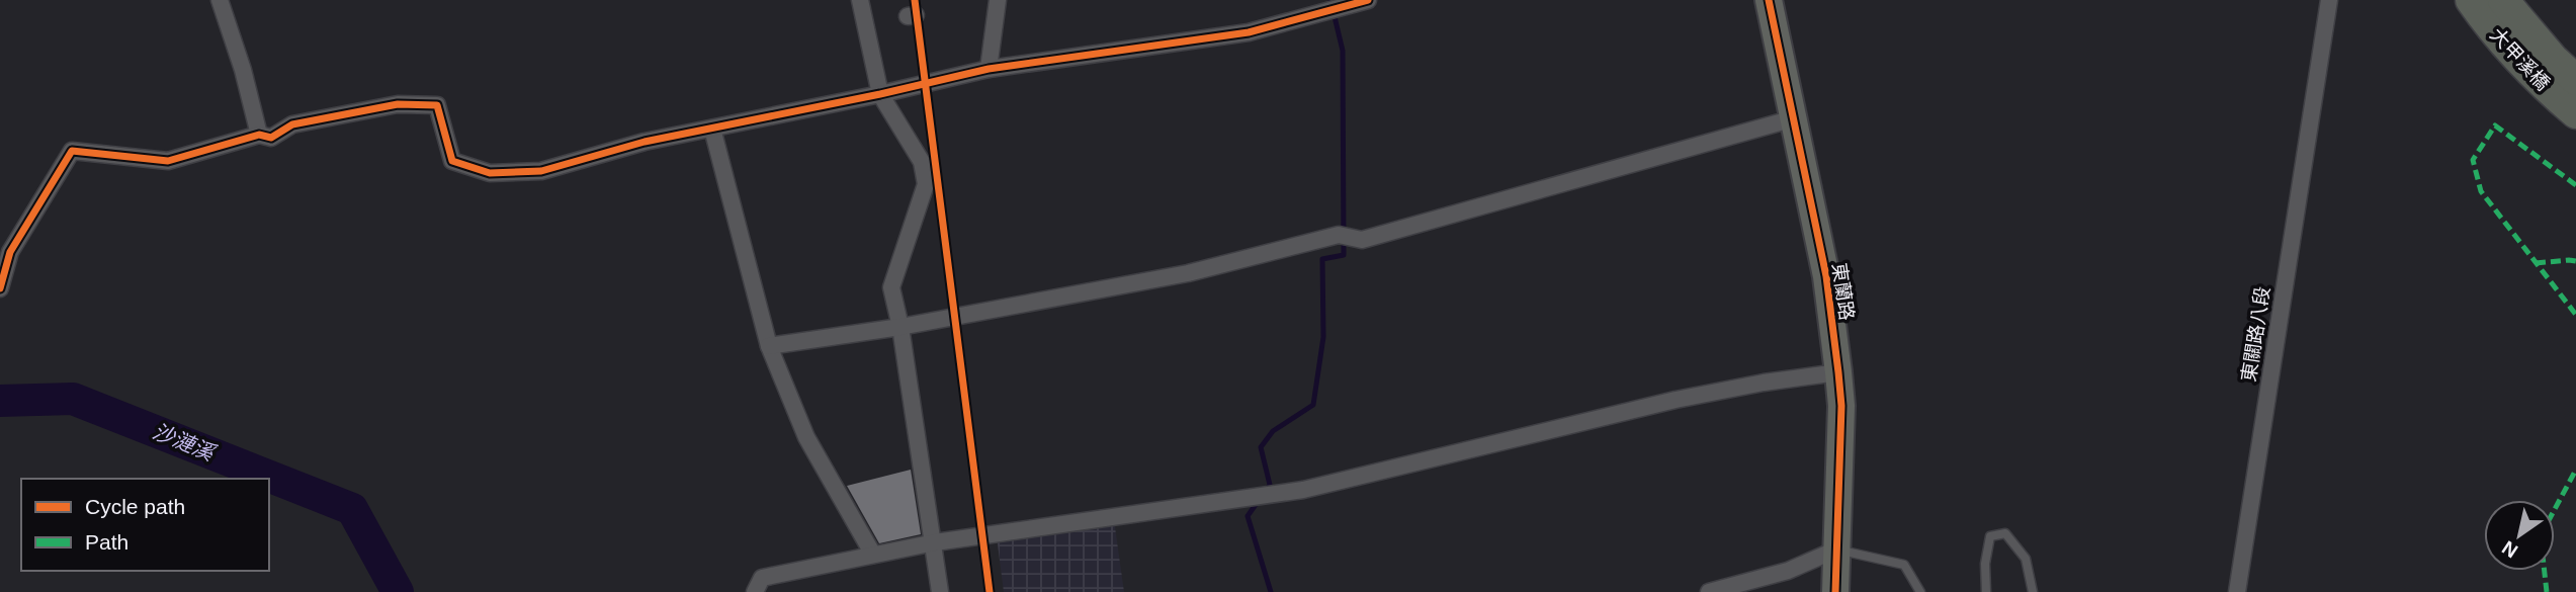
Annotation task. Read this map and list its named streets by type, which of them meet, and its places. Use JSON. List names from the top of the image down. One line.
{"streets":{"highway":["大甲溪橋"],"main road":["東蘭路"],"street":["東關路八段"]},"water":["沙漣溪"],"legend":["Cycle path","Path"],"north":"bottom left"}
